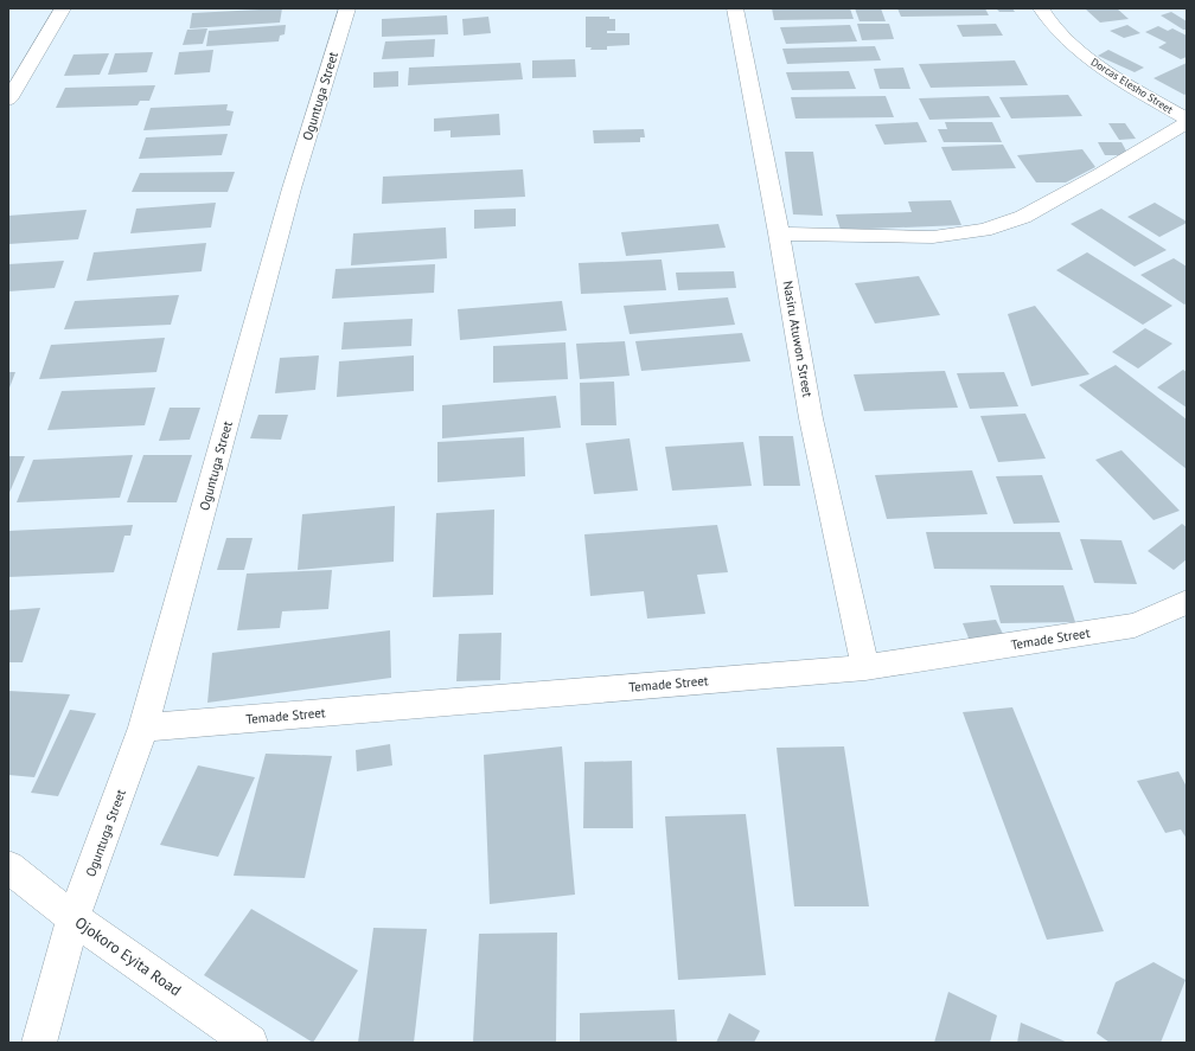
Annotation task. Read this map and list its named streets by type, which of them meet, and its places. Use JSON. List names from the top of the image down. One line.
{"streets":{"street":["Dorcas Elesho Street","Oguntuga Street","Nasiru Atuwon Street","Temade Street","Ojokoro Eyita Road"]},"crossings":[["Oguntuga Street","Temade Street"],["Oguntuga Street","Ojokoro Eyita Road"],["Nasiru Atuwon Street","Temade Street"]]}
